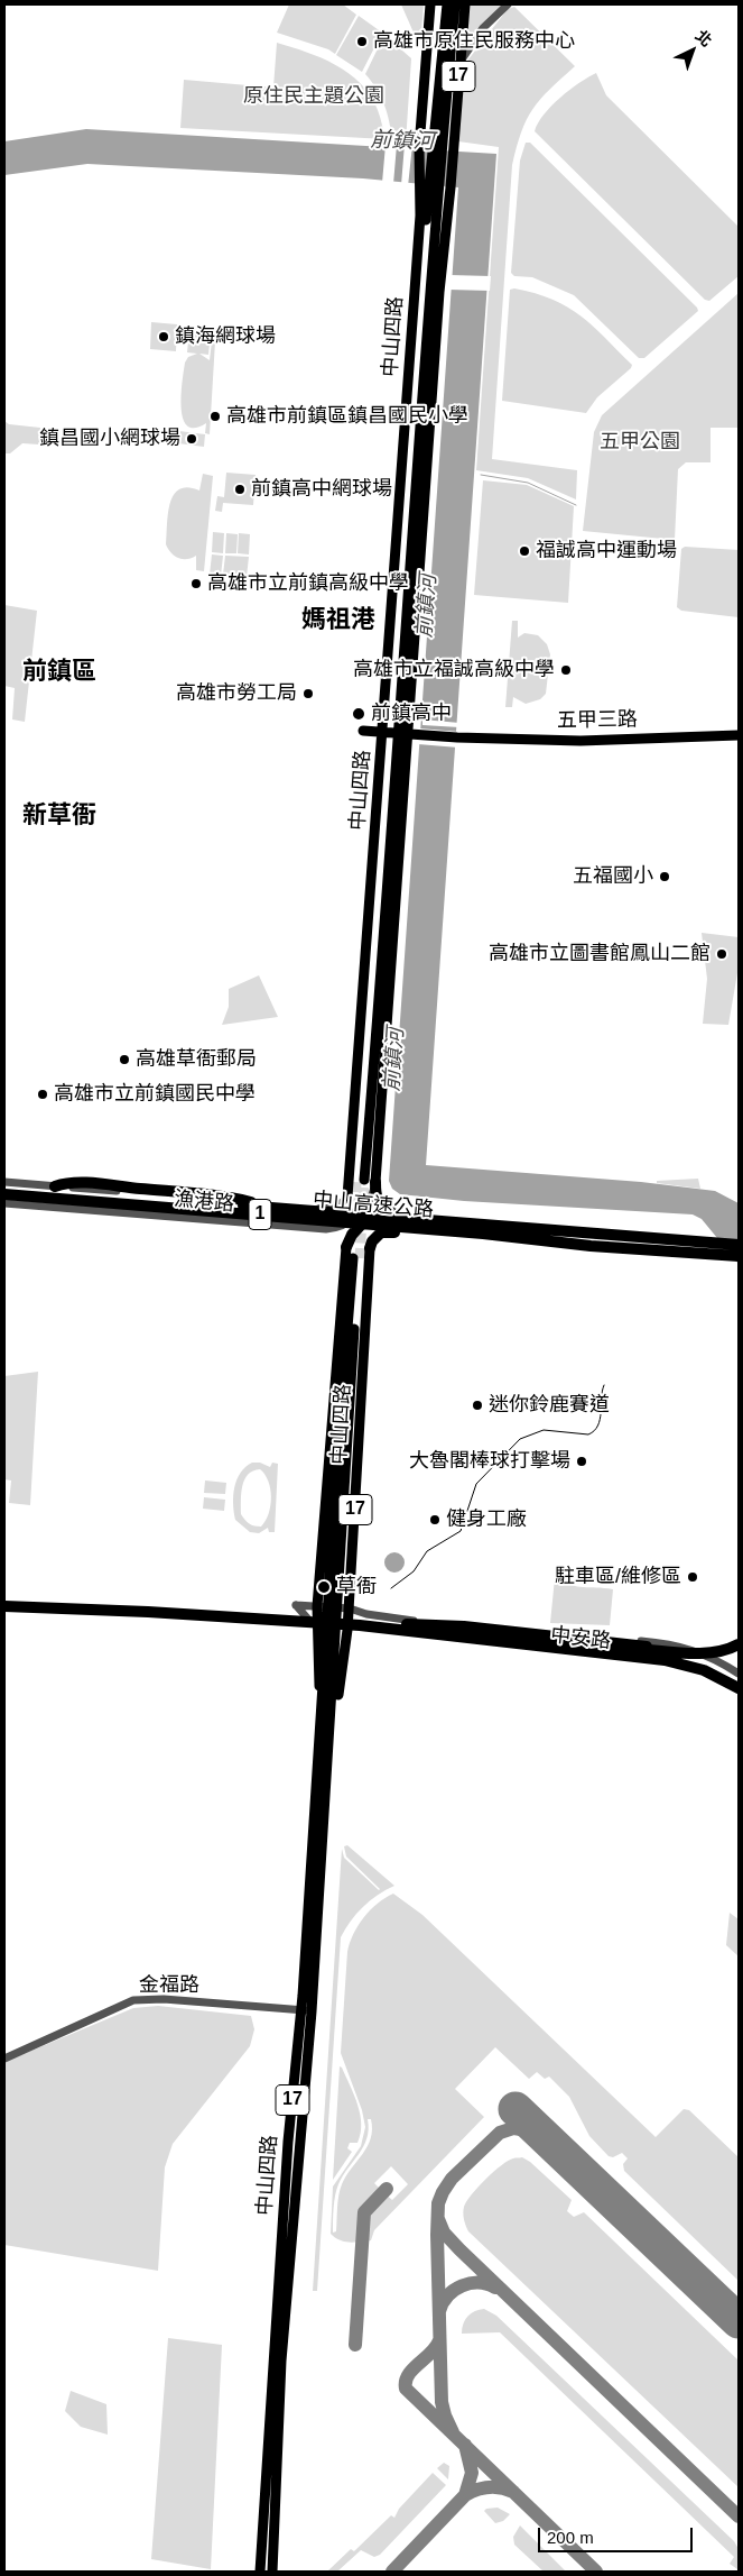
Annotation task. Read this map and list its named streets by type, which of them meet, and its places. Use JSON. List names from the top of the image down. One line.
{"streets":{"highway":["中山高速公路","1"],"main road":["17","中山四路","五甲三路"],"street":["漁港路","中安路","金福路"]},"crossings":[["17","中山四路"],["中山四路","五甲三路"],["中山四路","漁港路"],["中山四路","中安路"],["中山四路","金福路"]],"districts":["媽祖港","前鎮區","新草衙"],"water":["前鎮河"],"parks":["原住民主題公園","五甲公園"],"places":["高雄市原住民服務中心","鎮海網球場","高雄市前鎮區鎮昌國民小學","鎮昌國小網球場","前鎮高中網球場","福誠高中運動場","高雄市立前鎮高級中學","高雄市立福誠高級中學","高雄市勞工局","前鎮高中","五福國小","高雄市立圖書館鳳山二館","高雄草衙郵局","高雄市立前鎮國民中學","迷你鈴鹿賽道","大魯閣棒球打擊場","健身工廠","駐車區/維修區","草衙"],"scale_bar":"200 m","north":"top right"}
